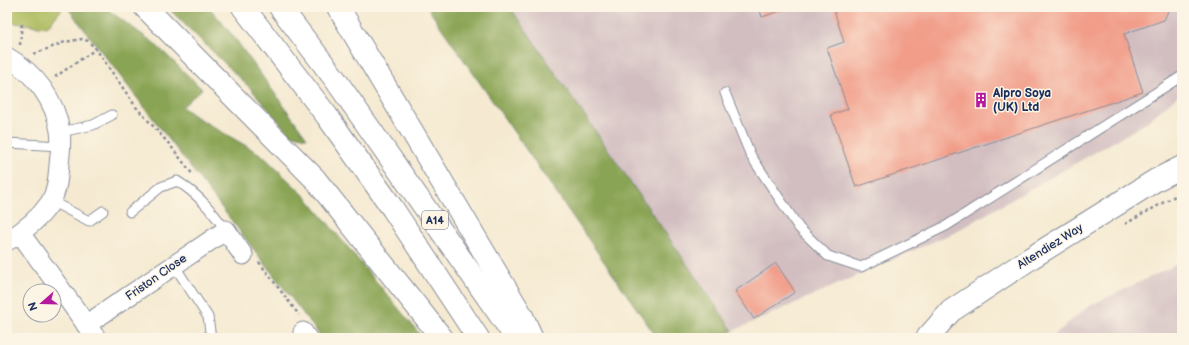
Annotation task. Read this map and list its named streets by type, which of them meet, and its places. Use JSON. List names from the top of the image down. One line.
{"streets":{"main road":["A14","Altendiez Way"],"street":["Friston Close"]},"places":{"building":["Alpro Soya (UK) Ltd"]},"north":"left"}
